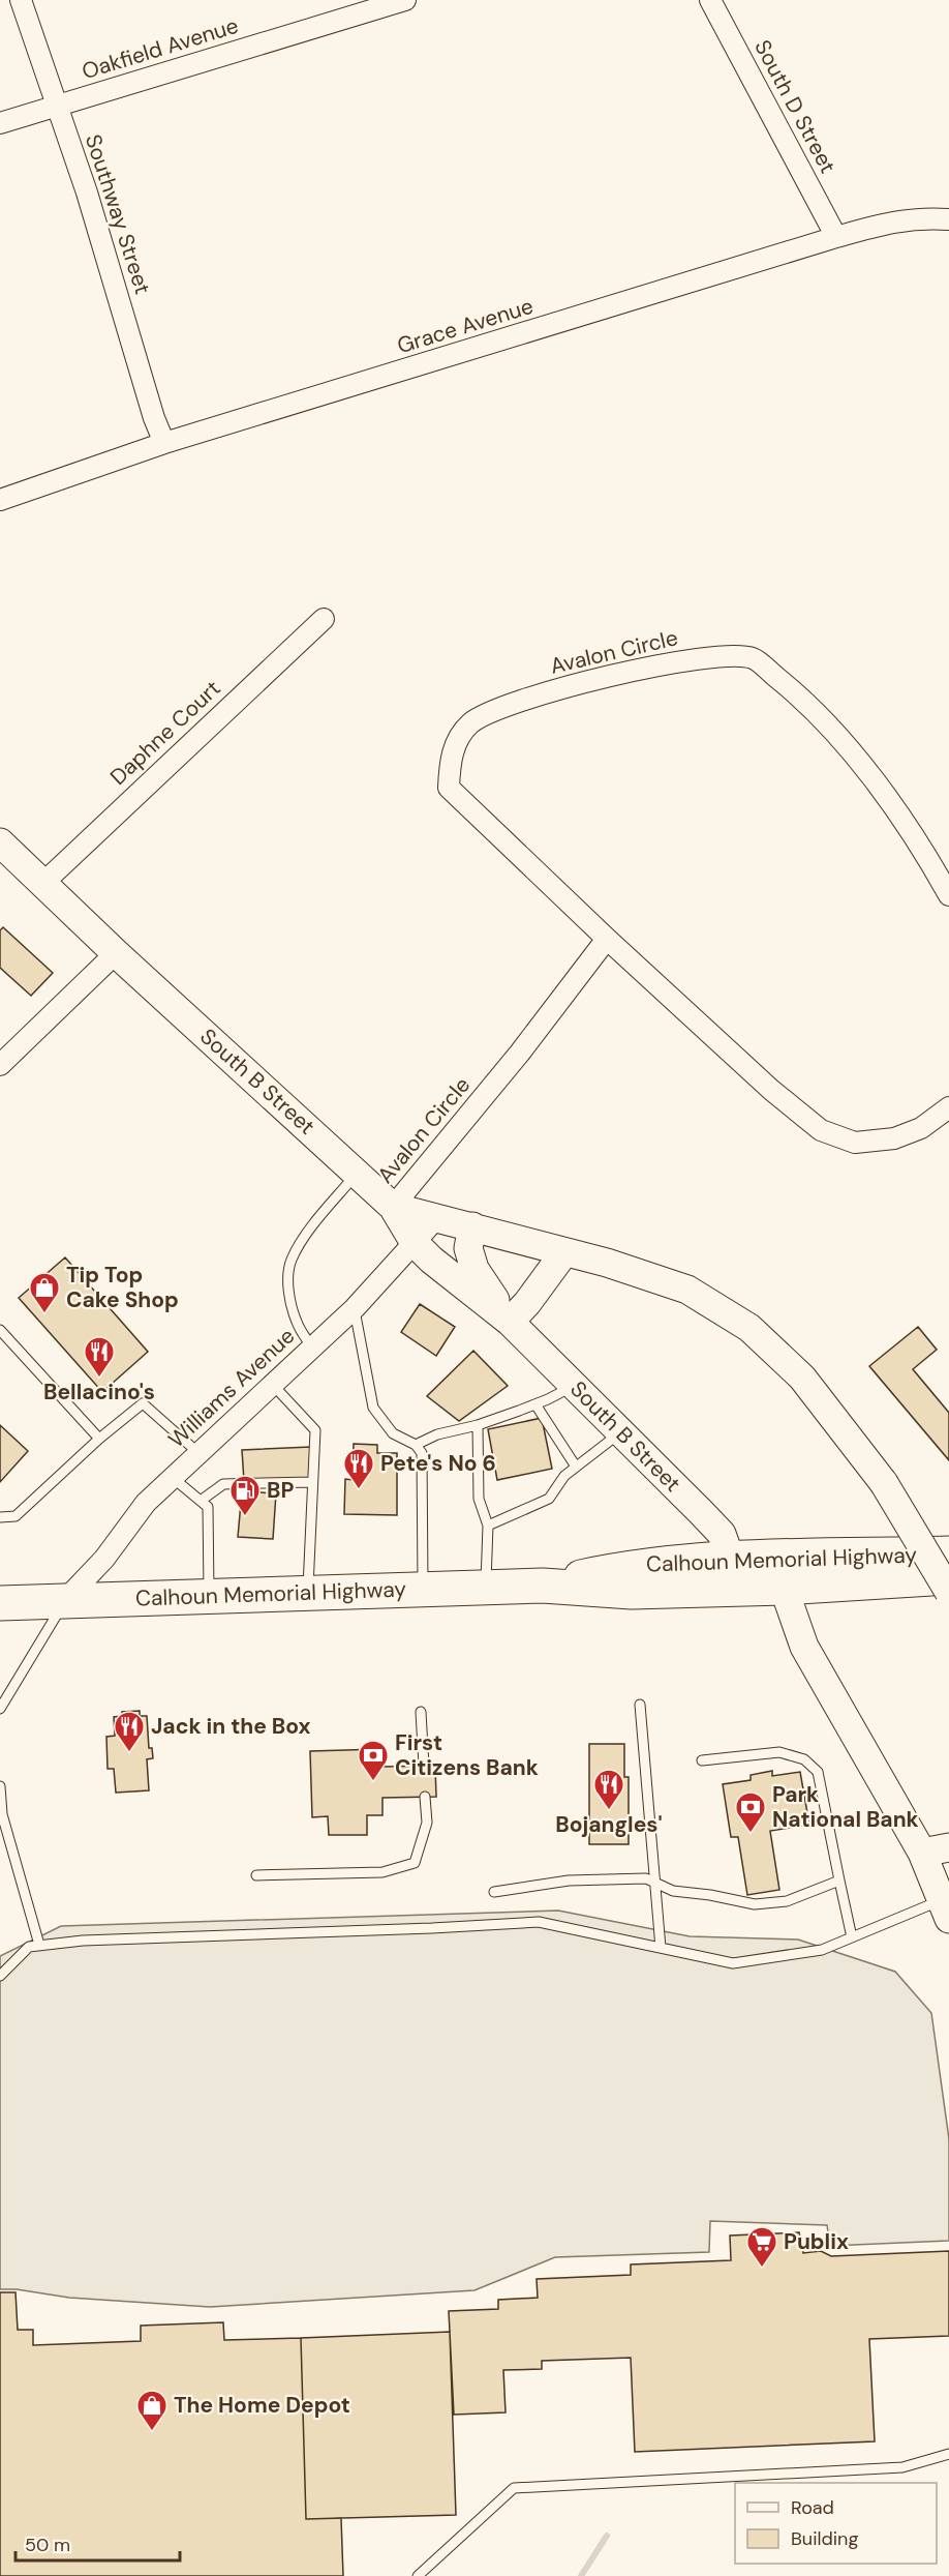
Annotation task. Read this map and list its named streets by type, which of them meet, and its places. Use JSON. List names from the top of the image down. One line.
{"streets":{"highway":["Calhoun Memorial Highway"],"street":["Oakfield Avenue","South D Street","Southway Street","Grace Avenue","Avalon Circle","Daphne Court","South B Street","Williams Avenue"]},"crossings":[["Oakfield Avenue","Southway Street"],["South D Street","Grace Avenue"],["Southway Street","Grace Avenue"],["Avalon Circle","South B Street"],["Daphne Court","South B Street"],["South B Street","Williams Avenue"],["South B Street","Calhoun Memorial Highway"],["Williams Avenue","Calhoun Memorial Highway"]],"places":{"shop":["Tip Top Cake Shop","The Home Depot"],"restaurant":["Bellacino's","Pete's No 6","Jack in the Box","Bojangles'"],"fuel station":["BP"],"bank":["First Citizens Bank","Park National Bank"],"supermarket":["Publix"]},"legend":["Road","Building"],"scale_bar":"50 m"}
